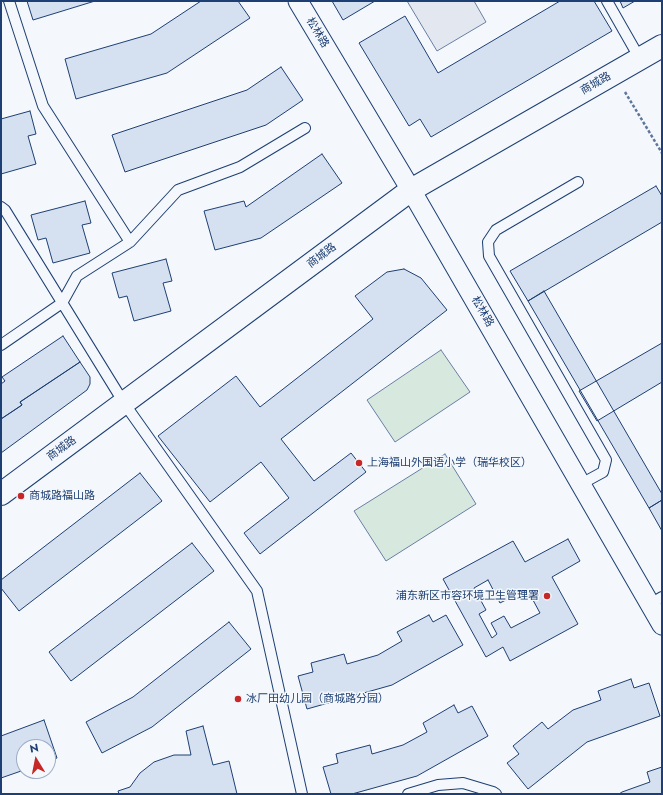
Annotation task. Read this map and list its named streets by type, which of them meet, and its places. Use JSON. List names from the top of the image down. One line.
{"streets":{"street":["松林路","商城路"]},"crossings":[["松林路","商城路"]],"places":["上海福山外国语小学（瑞华校区）","商城路福山路","浦东新区市容环境卫生管理署","冰厂田幼儿园（商城路分园）"],"north":"top"}
